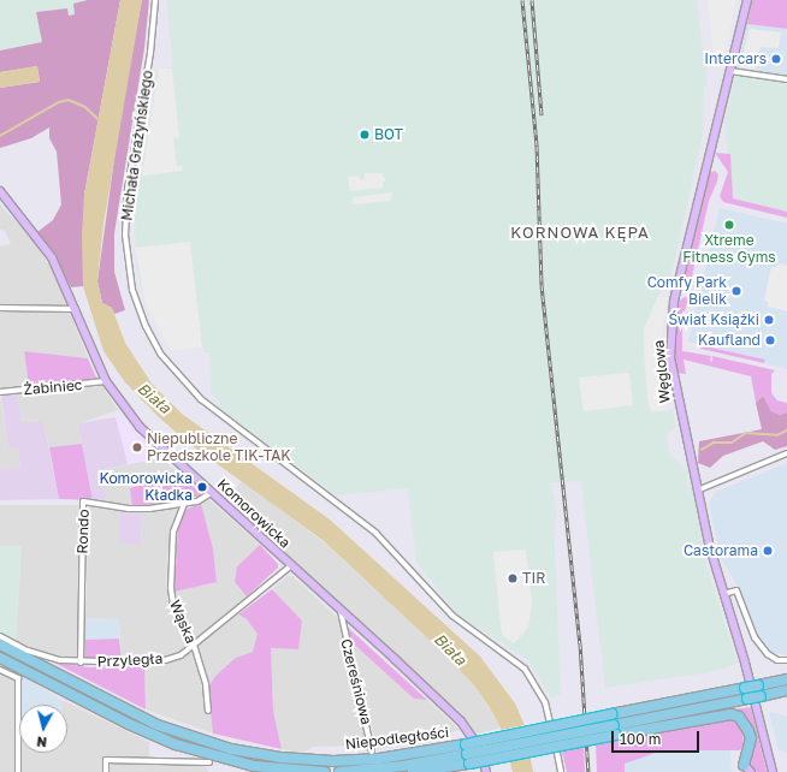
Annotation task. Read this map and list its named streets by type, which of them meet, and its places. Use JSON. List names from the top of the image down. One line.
{"streets":{"highway":["Niepodległości"],"street":["Michała Grażyńskiego","Węglowa","Żabiniec","Komorowicka","Rondo","Wąska","Przyległa","Czereśniowa"]},"crossings":[["Żabiniec","Komorowicka"],["Komorowicka","Rondo"],["Komorowicka","Przyległa"],["Komorowicka","Czereśniowa"],["Rondo","Wąska"],["Rondo","Przyległa"],["Wąska","Przyległa"]],"districts":["KORNOWA KĘPA"],"water":["Biała"],"places":["Intercars","BOT","Xtreme Fitness Gyms","Comfy Park Bielik","Świat Książki","Kaufland","Niepubliczne Przedszkole TIK-TAK","Komorowicka Kładka","Castorama","TIR"],"scale_bar":"100 m","north":"bottom"}
